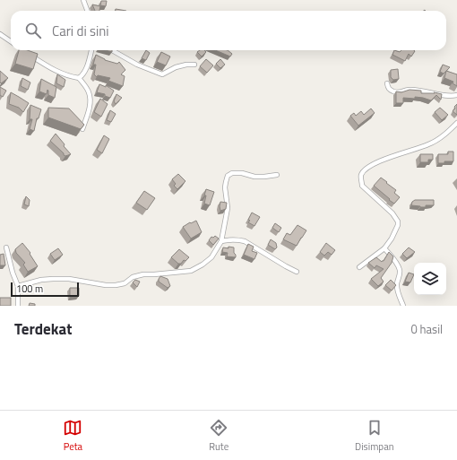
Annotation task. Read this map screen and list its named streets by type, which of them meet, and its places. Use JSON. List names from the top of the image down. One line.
{"scale_bar":"100 m","page":{"search":"Cari di sini","scale":"100 m","heading":["Terdekat","0 hasil"],"nav":["Peta","Rute","Disimpan"]}}
